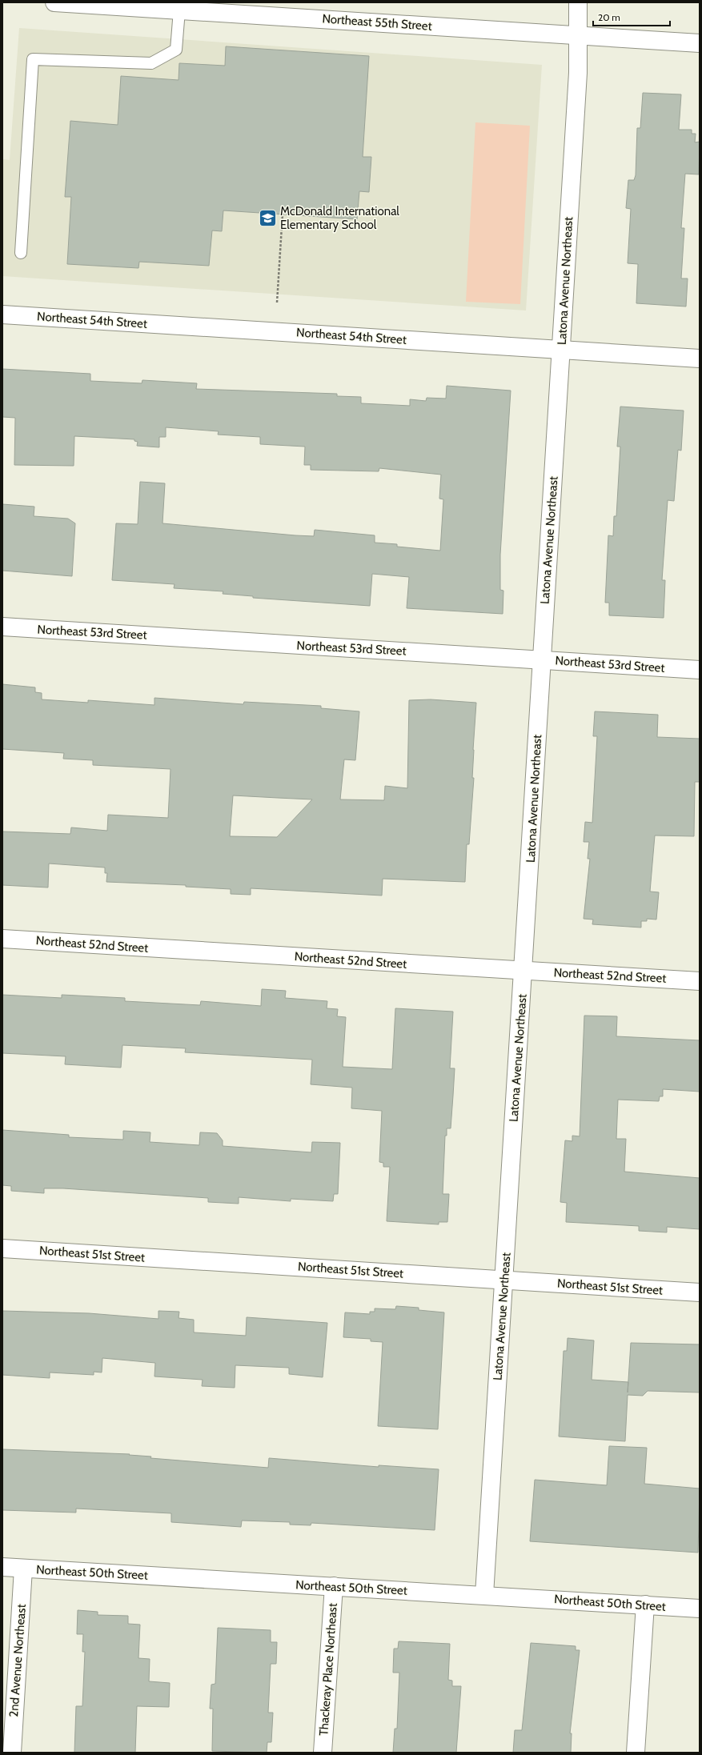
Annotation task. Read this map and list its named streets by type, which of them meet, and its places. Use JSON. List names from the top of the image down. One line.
{"streets":{"street":["Northeast 55th Street","Latona Avenue Northeast","Northeast 54th Street","Northeast 53rd Street","Northeast 52nd Street","Northeast 51st Street","Northeast 50th Street","2nd Avenue Northeast","Thackeray Place Northeast"]},"crossings":[["Northeast 55th Street","Latona Avenue Northeast"],["Latona Avenue Northeast","Northeast 54th Street"],["Latona Avenue Northeast","Northeast 53rd Street"],["Latona Avenue Northeast","Northeast 52nd Street"],["Latona Avenue Northeast","Northeast 51st Street"],["Latona Avenue Northeast","Northeast 50th Street"],["Northeast 50th Street","2nd Avenue Northeast"],["Northeast 50th Street","Thackeray Place Northeast"]],"places":{"school or university":["McDonald International Elementary School"]},"scale_bar":"20 m"}
